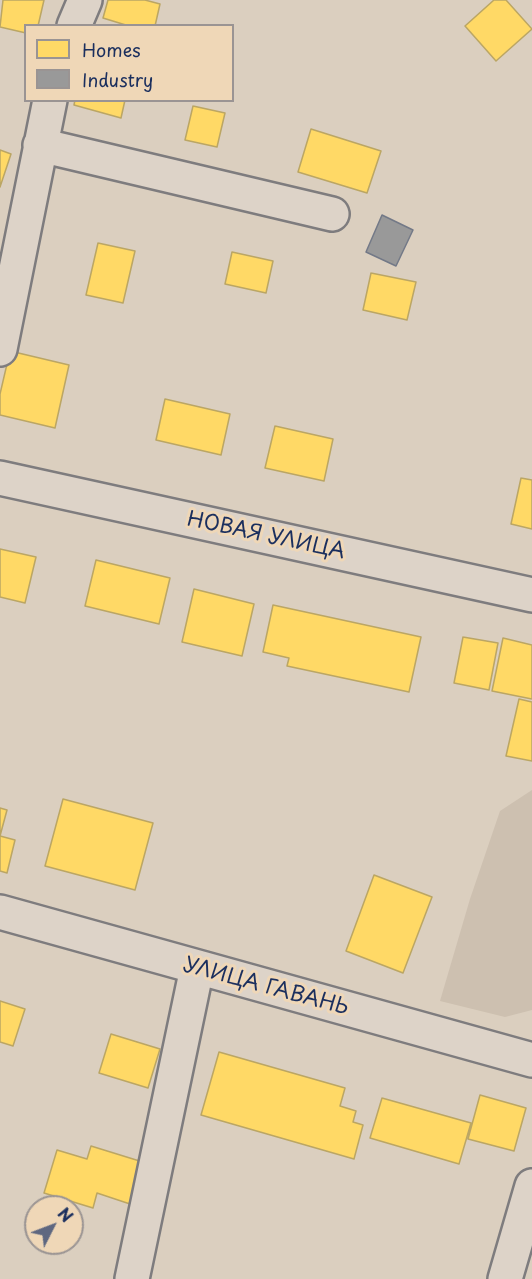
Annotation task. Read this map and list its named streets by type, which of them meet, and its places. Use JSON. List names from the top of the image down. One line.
{"streets":{"street":["НОВАЯ УЛИЦА","УЛИЦА ГАВАНЬ"]},"legend":["Homes","Industry"],"north":"top right"}
